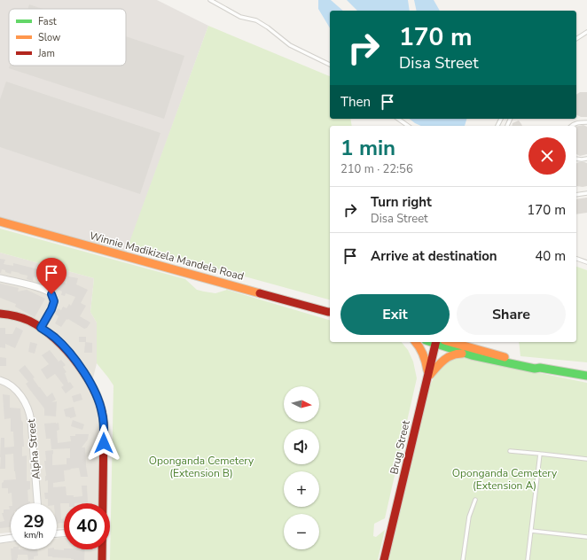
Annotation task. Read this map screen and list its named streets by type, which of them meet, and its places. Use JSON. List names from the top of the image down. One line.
{"streets":{"main road":["Winnie Madikizela Mandela Road","Brug Street"],"street":["Alpha Street"]},"parks":["Oponganda Cemetery (Extension B)","Oponganda Cemetery (Extension A)"],"legend":["Fast","Slow","Jam"],"north":"right","page":{"turn":["170 m","Disa Street"],"then":"Then","heading":["1 min","210 m · 22:56"],"list":[{"name":"Turn right","note":"Disa Street","value":"170 m"},{"name":"Arrive at destination","value":"40 m"}],"buttons":["Exit","Share"],"map_buttons":["+","−"],"speed":"29 km/h","limit":"40"}}
